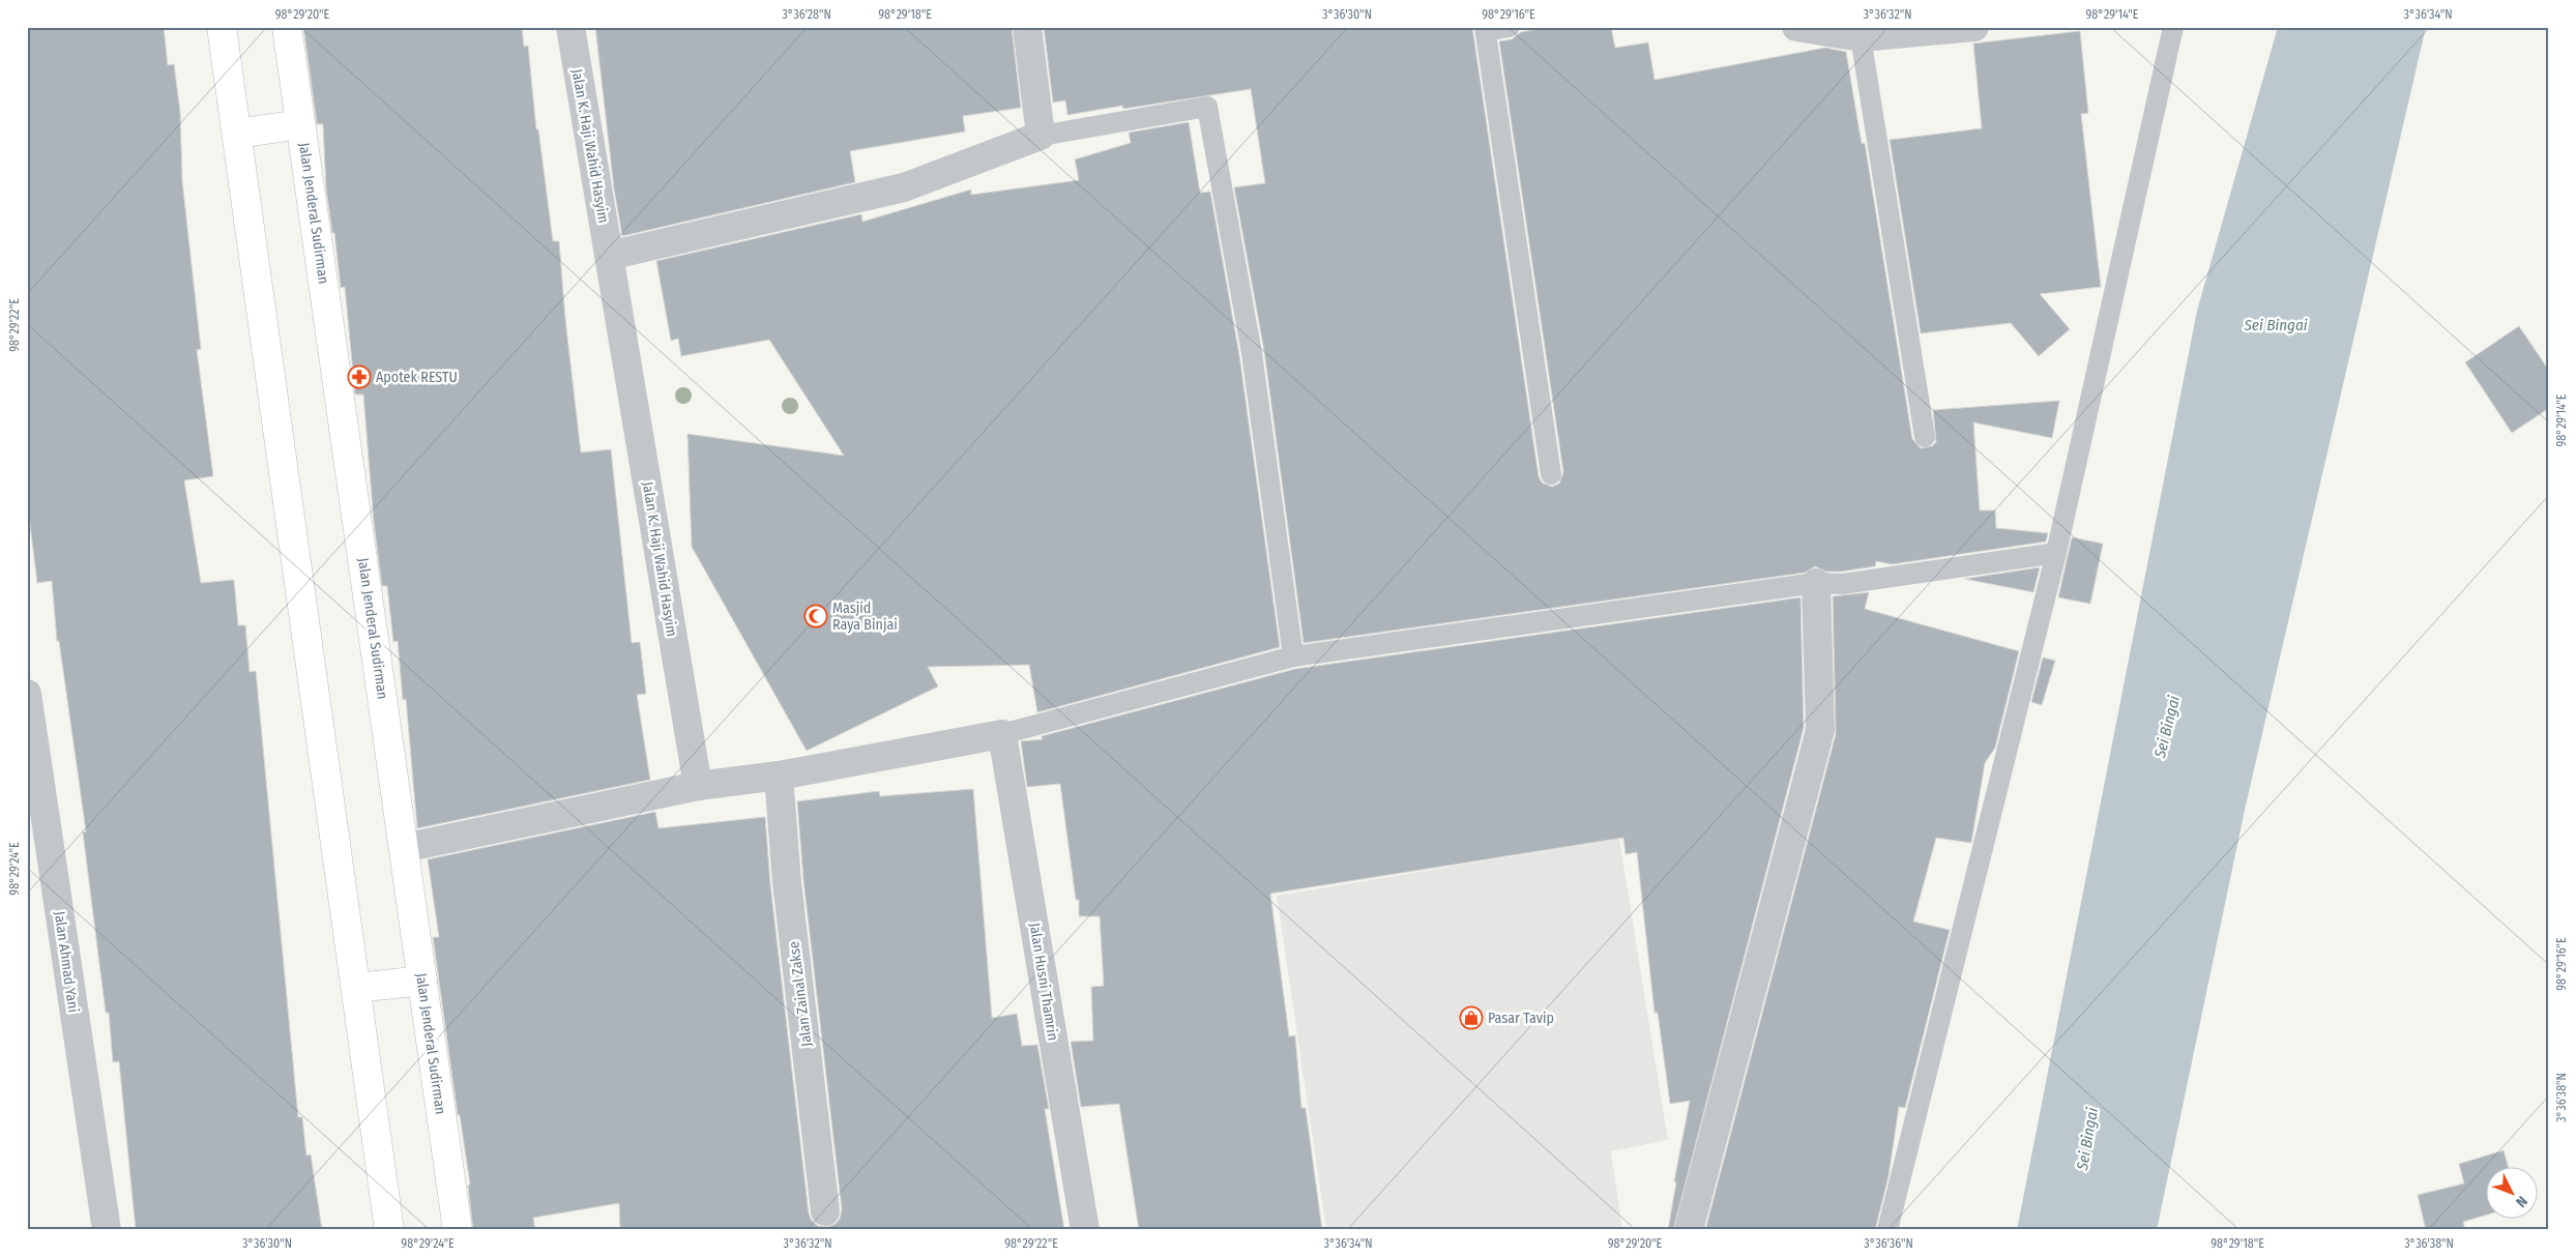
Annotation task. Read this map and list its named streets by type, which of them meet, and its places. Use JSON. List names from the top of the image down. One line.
{"streets":{"main road":["Jalan Jenderal Sudirman"],"street":["Jalan K. Haji Wahid Hasyim","Jalan Ahmad Yani","Jalan Husni Thamrin","Jalan Zainal Zakse"]},"water":["Sei Bingai"],"places":{"pharmacy":["Apotek RESTU"],"mosque":["Masjid Raya Binjai"],"shop":["Pasar Tavip"]},"north":"bottom right","coordinates":["98°29'20\"E","3°36'28\"N","98°29'18\"E","3°36'30\"N","98°29'16\"E","3°36'32\"N","98°29'14\"E","3°36'34\"N","98°29'22\"E","98°29'24\"E","3°36'38\"N","3°36'36\"N"]}
